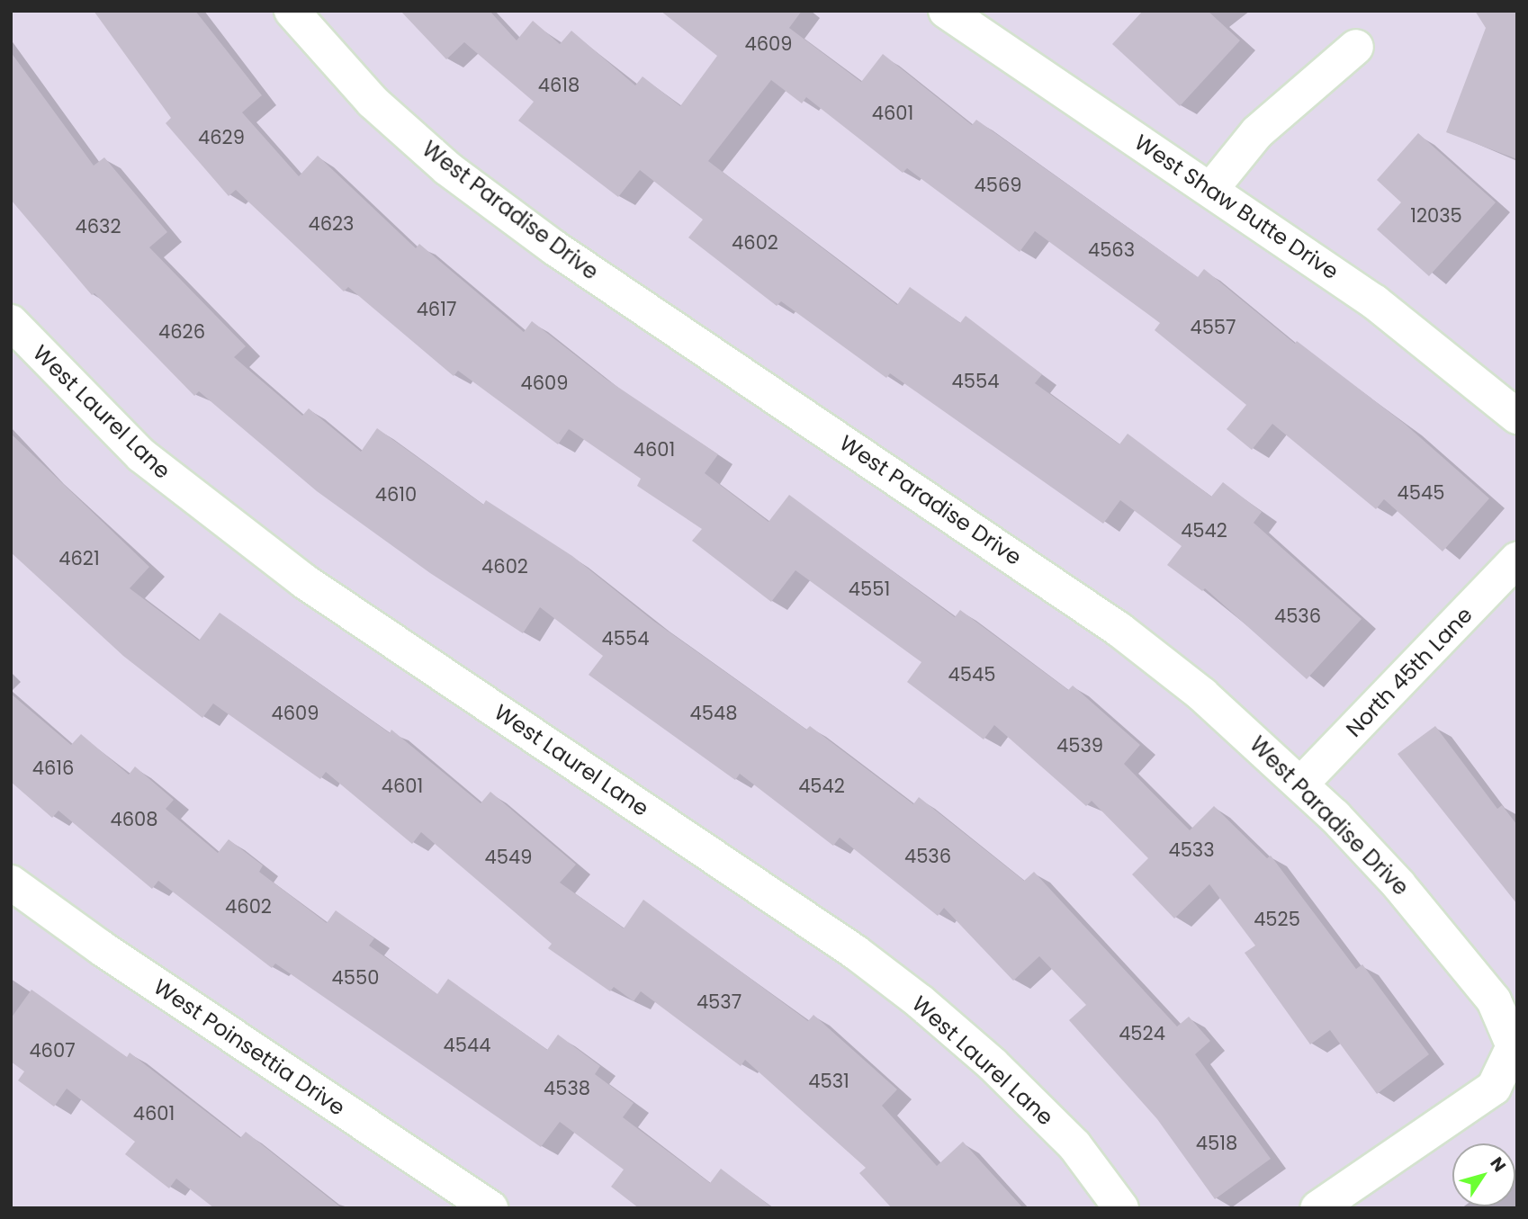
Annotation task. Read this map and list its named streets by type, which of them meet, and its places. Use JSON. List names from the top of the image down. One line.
{"streets":{"street":["West Shaw Butte Drive","West Paradise Drive","West Laurel Lane","North 45th Lane","West Poinsettia Drive"]},"crossings":[["West Paradise Drive","North 45th Lane"]],"house_numbers":["4609","4618","4601","4629","4569","12035","4623","4632","4602","4563","4617","4557","4626","4554","4609","4601","4545","4610","4542","4621","4602","4551","4536","4554","4545","4609","4548","4539","4616","4601","4542","4608","4533","4536","4549","4602","4525","4550","4537","4524","4544","4607","4531","4538","4601","4518"],"north":"top right"}
